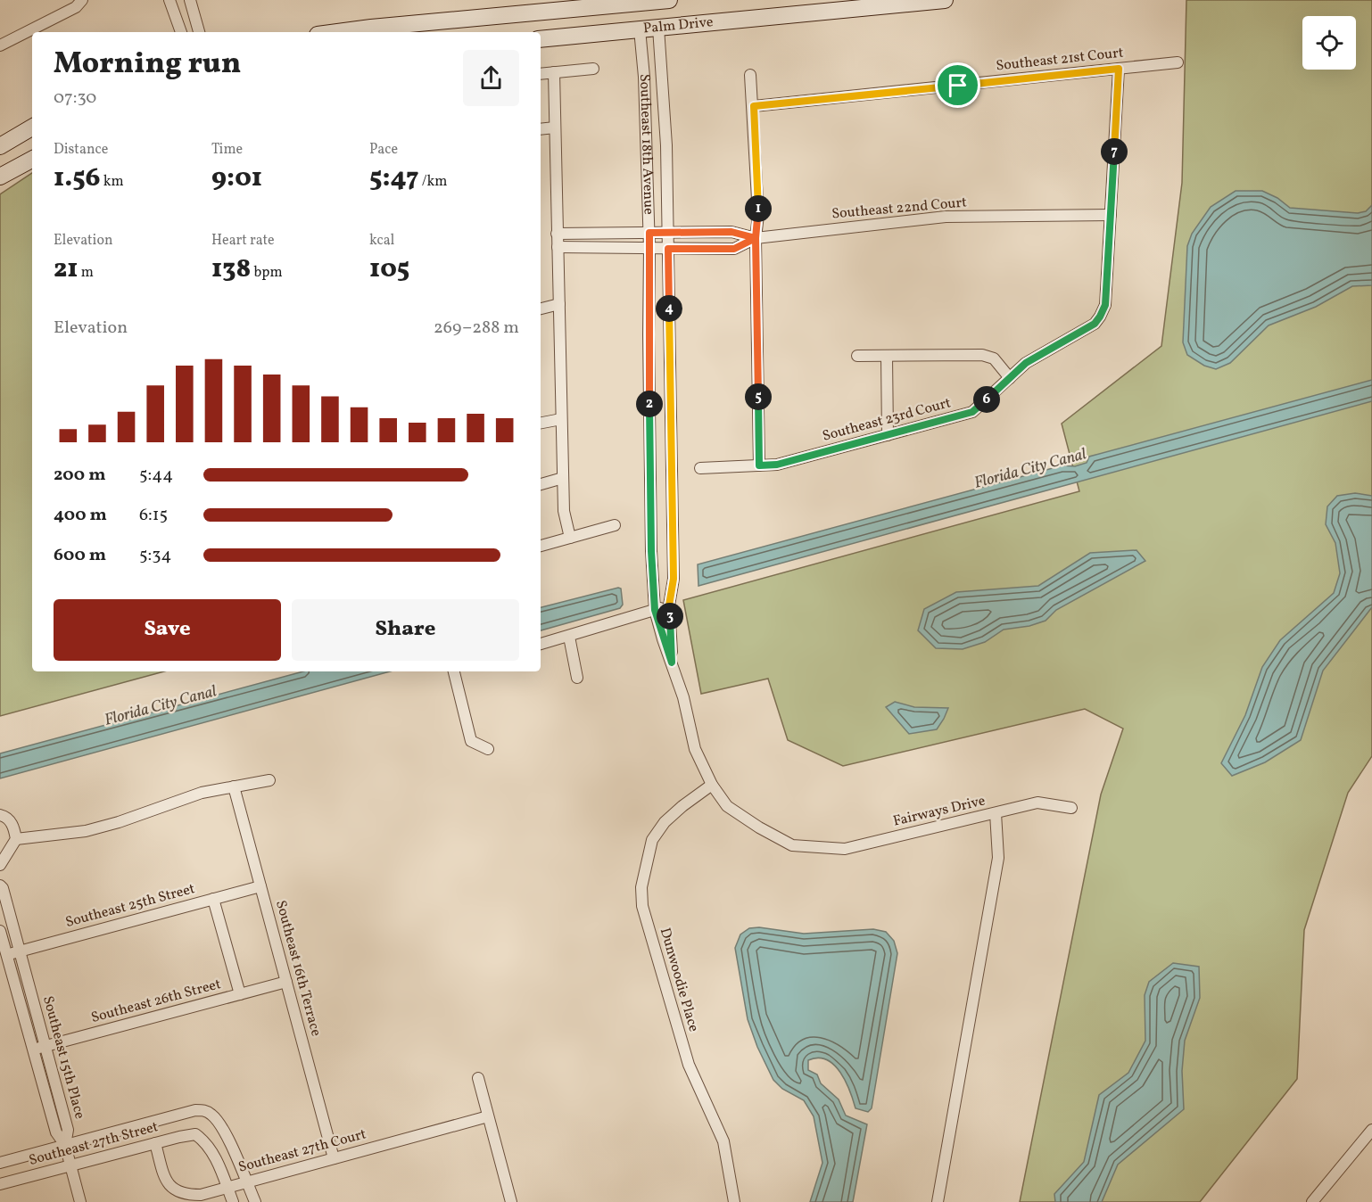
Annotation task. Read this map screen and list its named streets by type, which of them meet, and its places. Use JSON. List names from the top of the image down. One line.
{"streets":{"main road":["Palm Drive","Southeast 18th Avenue"],"street":["Southeast 21st Court","Southeast 22nd Court","Southeast 23rd Court","Fairways Drive","Southeast 25th Street","Southeast 16th Terrace","Dunwoodie Place","Southeast 26th Street","Southeast 15th Place","Southeast 27th Street","Southeast 27th Court"]},"crossings":[["Palm Drive","Southeast 18th Avenue"],["Southeast 18th Avenue","Southeast 22nd Court"],["Southeast 18th Avenue","Fairways Drive"],["Southeast 22nd Court","Southeast 23rd Court"],["Fairways Drive","Dunwoodie Place"],["Southeast 25th Street","Southeast 16th Terrace"],["Southeast 25th Street","Southeast 15th Place"],["Southeast 16th Terrace","Southeast 26th Street"],["Southeast 16th Terrace","Southeast 27th Court"],["Southeast 26th Street","Southeast 15th Place"],["Southeast 15th Place","Southeast 27th Street"],["Southeast 27th Street","Southeast 27th Court"]],"water":["Florida City Canal"],"page":{"heading":["Morning run","07:30"],"stats":[["Distance","1.56 km"],["Time","9:01"],["Pace","5:47 /km"],["Elevation","21 m"],["Heart rate","138 bpm"],["kcal","105"]],"pins":["7","1","4","5","6","2","3"],"chart":["Elevation","269–288 m"],"list":[{"name":"200 m","note":"5:44"},{"name":"400 m","note":"6:15"},{"name":"600 m","note":"5:34"}],"buttons":["Save","Share"]}}
